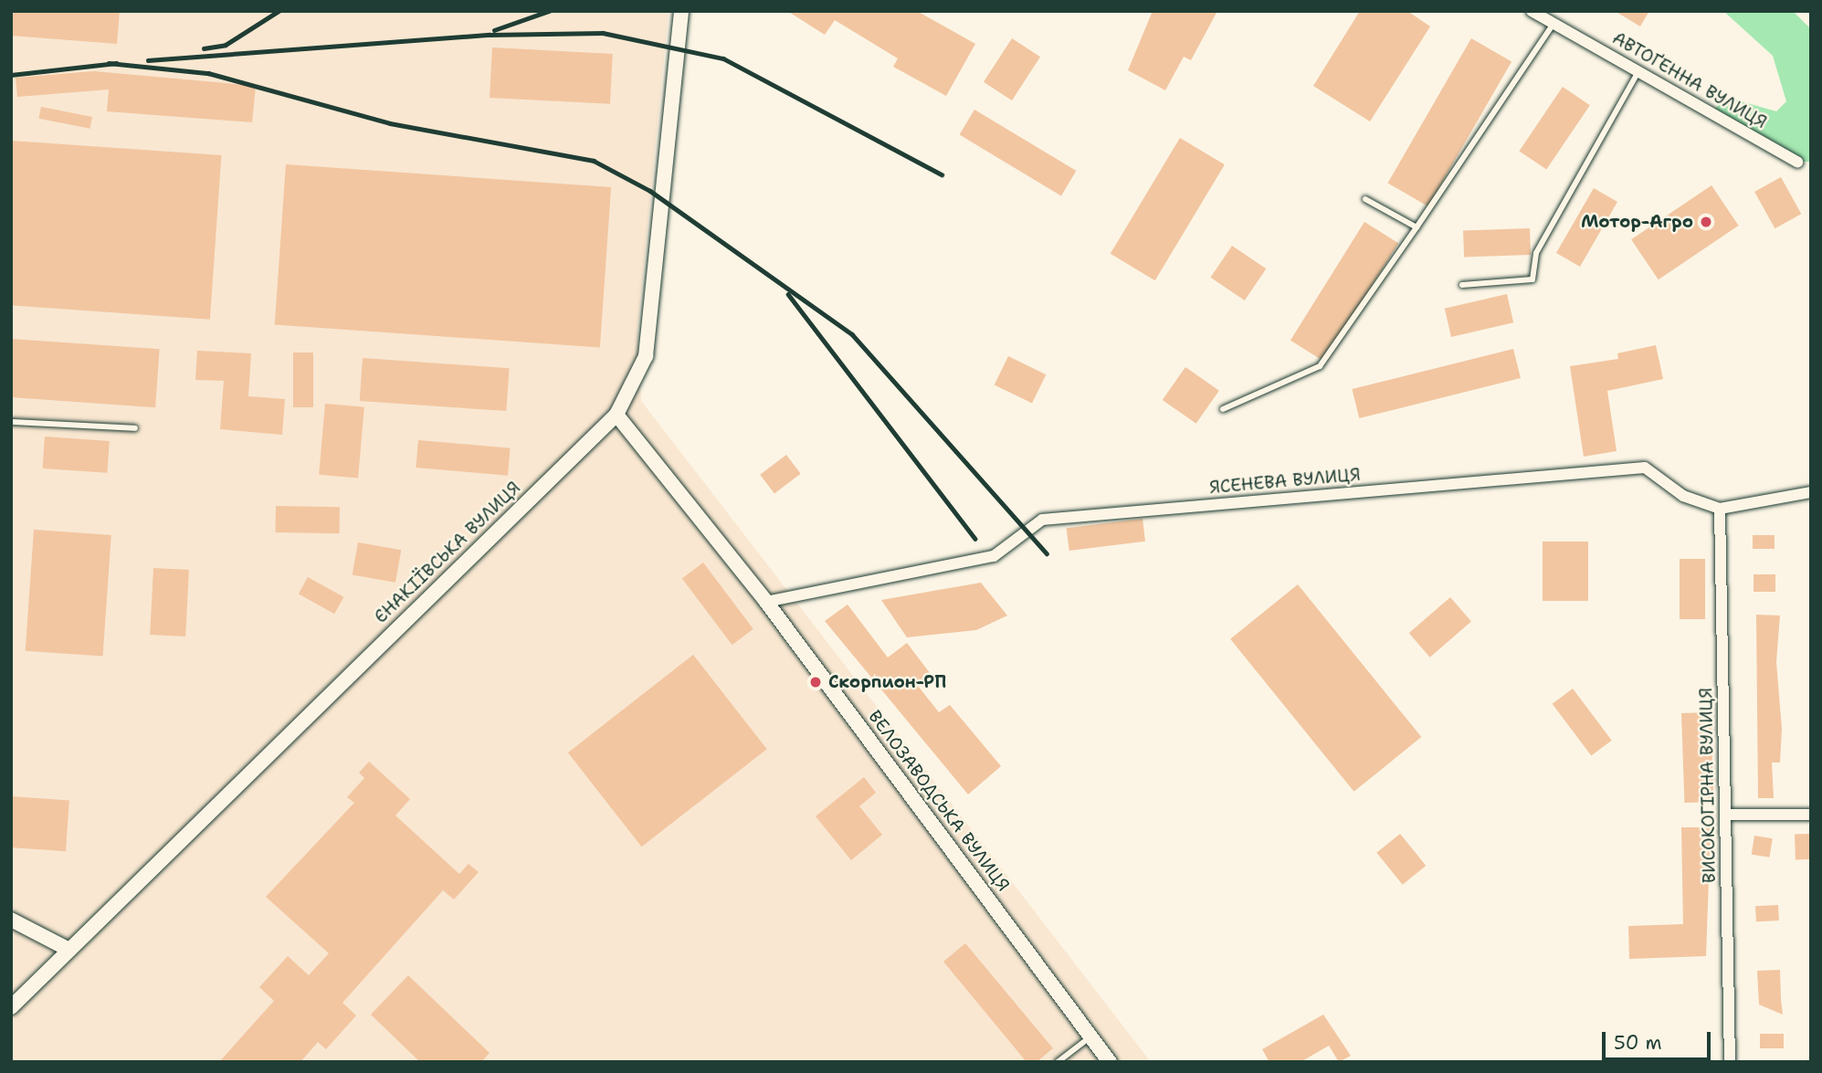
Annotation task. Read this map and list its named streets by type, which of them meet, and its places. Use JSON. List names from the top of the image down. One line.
{"streets":{"street":["АВТОҐЕННА ВУЛИЦЯ","ЯСЕНЕВА ВУЛИЦЯ","ЄНАКІЇВСЬКА ВУЛИЦЯ","ВИСОКОГІРНА ВУЛИЦЯ","ВЕЛОЗАВОДСЬКА ВУЛИЦЯ"]},"crossings":[["ЯСЕНЕВА ВУЛИЦЯ","ВИСОКОГІРНА ВУЛИЦЯ"],["ЯСЕНЕВА ВУЛИЦЯ","ВЕЛОЗАВОДСЬКА ВУЛИЦЯ"],["ЄНАКІЇВСЬКА ВУЛИЦЯ","ВЕЛОЗАВОДСЬКА ВУЛИЦЯ"]],"places":["Мотор-Агро","Скорпион-РП"],"scale_bar":"50 m"}
